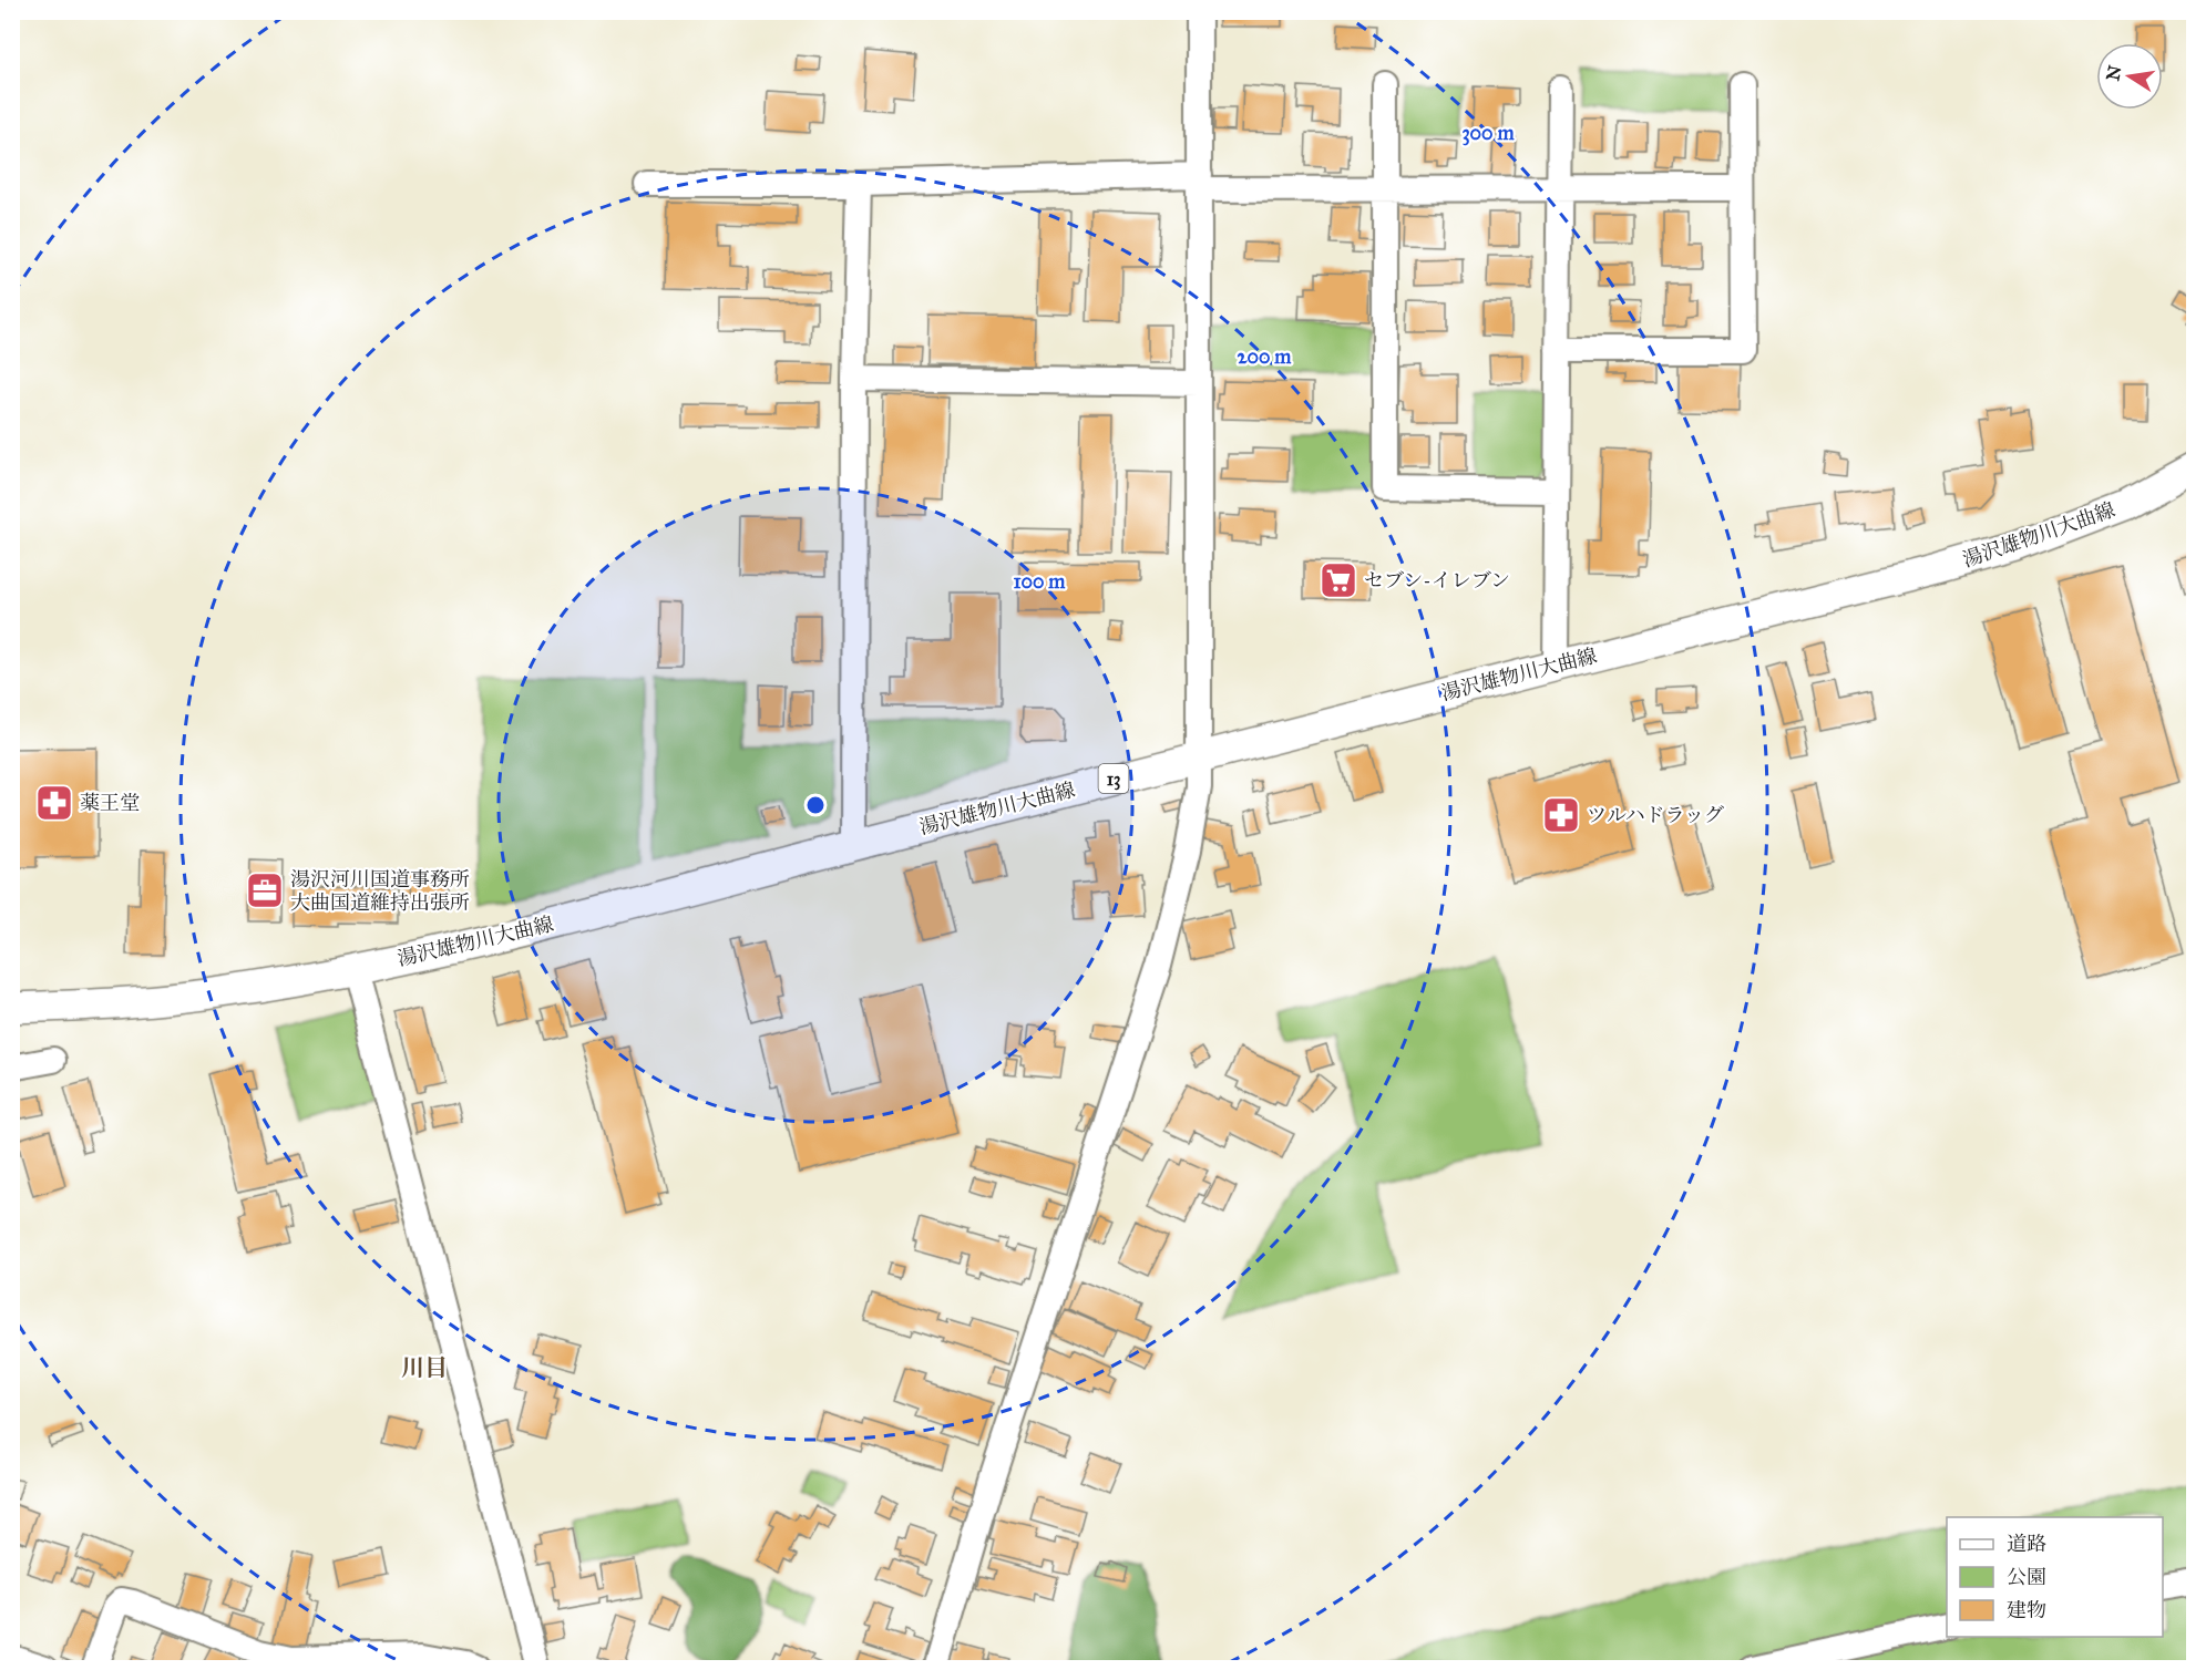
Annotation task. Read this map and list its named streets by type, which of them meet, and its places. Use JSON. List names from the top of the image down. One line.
{"streets":{"main road":["湯沢雄物川大曲線","13"]},"districts":["川目"],"places":{"supermarket":["セブン-イレブン"],"pharmacy":["薬王堂","ツルハドラッグ"],"office":["湯沢河川国道事務所 大曲国道維持出張所"]},"legend":["道路","公園","建物"],"north":"left","rings":["300 m","200 m","100 m"]}
